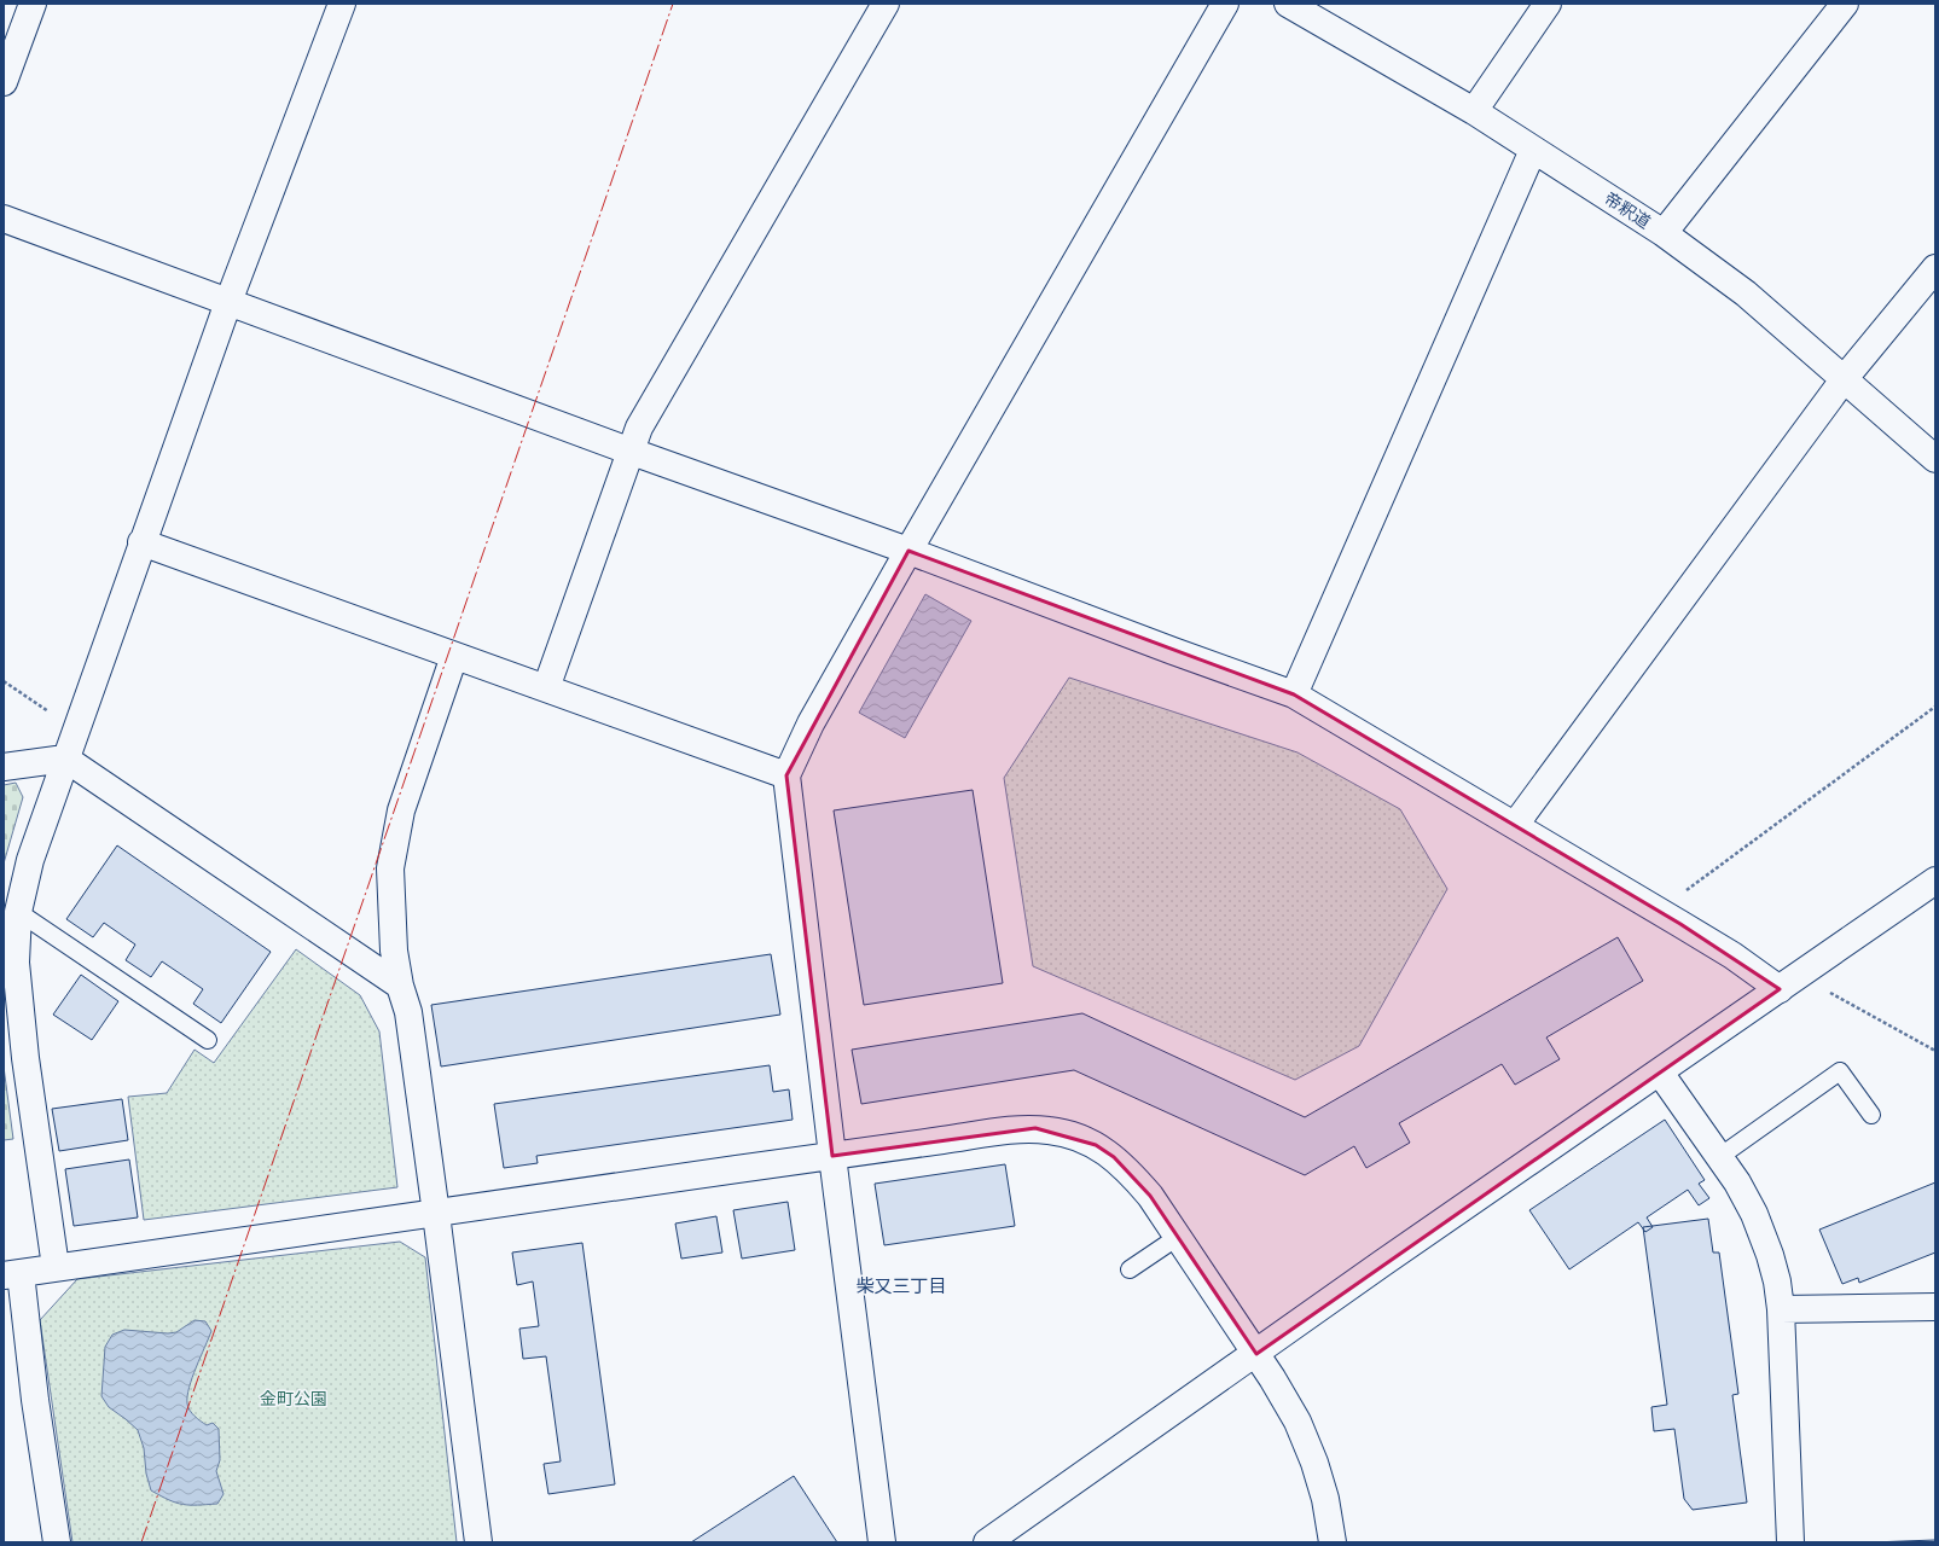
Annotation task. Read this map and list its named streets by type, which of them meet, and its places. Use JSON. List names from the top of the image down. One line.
{"streets":{"street":["帝釈道"]},"districts":["柴又三丁目"],"parks":["金町公園"]}
